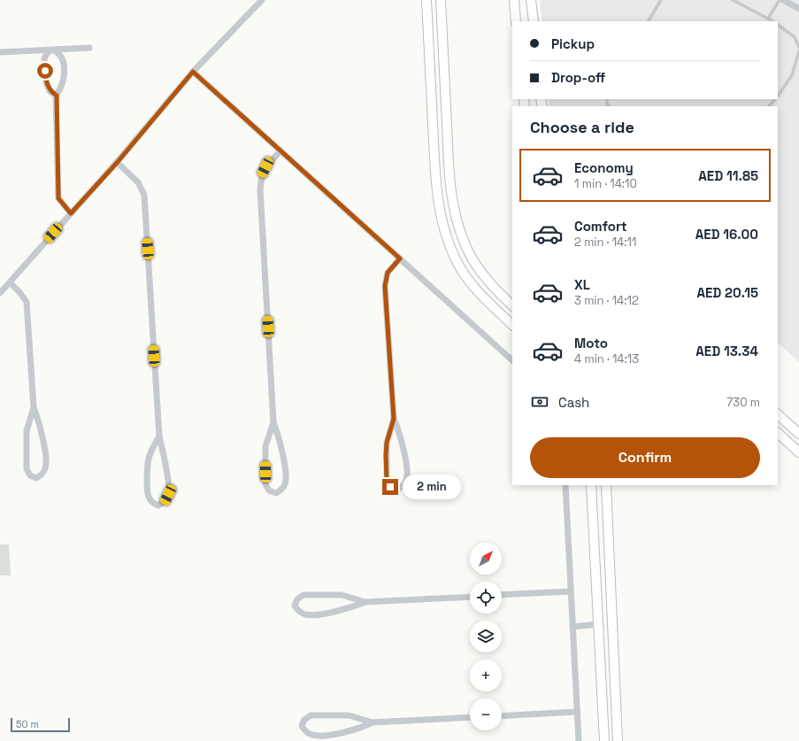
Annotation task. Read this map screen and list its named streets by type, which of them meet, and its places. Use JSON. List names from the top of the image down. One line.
{"scale_bar":"50 m","north":"top right","page":{"banner":["Pickup","Drop-off"],"heading":"Choose a ride","list":[{"name":"Economy","note":"1 min · 14:10","value":"AED 11.85"},{"name":"Comfort","note":"2 min · 14:11","value":"AED 16.00"},{"name":"XL","note":"3 min · 14:12","value":"AED 20.15"},{"name":"Moto","note":"4 min · 14:13","value":"AED 13.34"}],"pay":["Cash","730 m"],"buttons":"Confirm","bubble":"2 min","map_buttons":["+","−"],"scale":"50 m"}}
